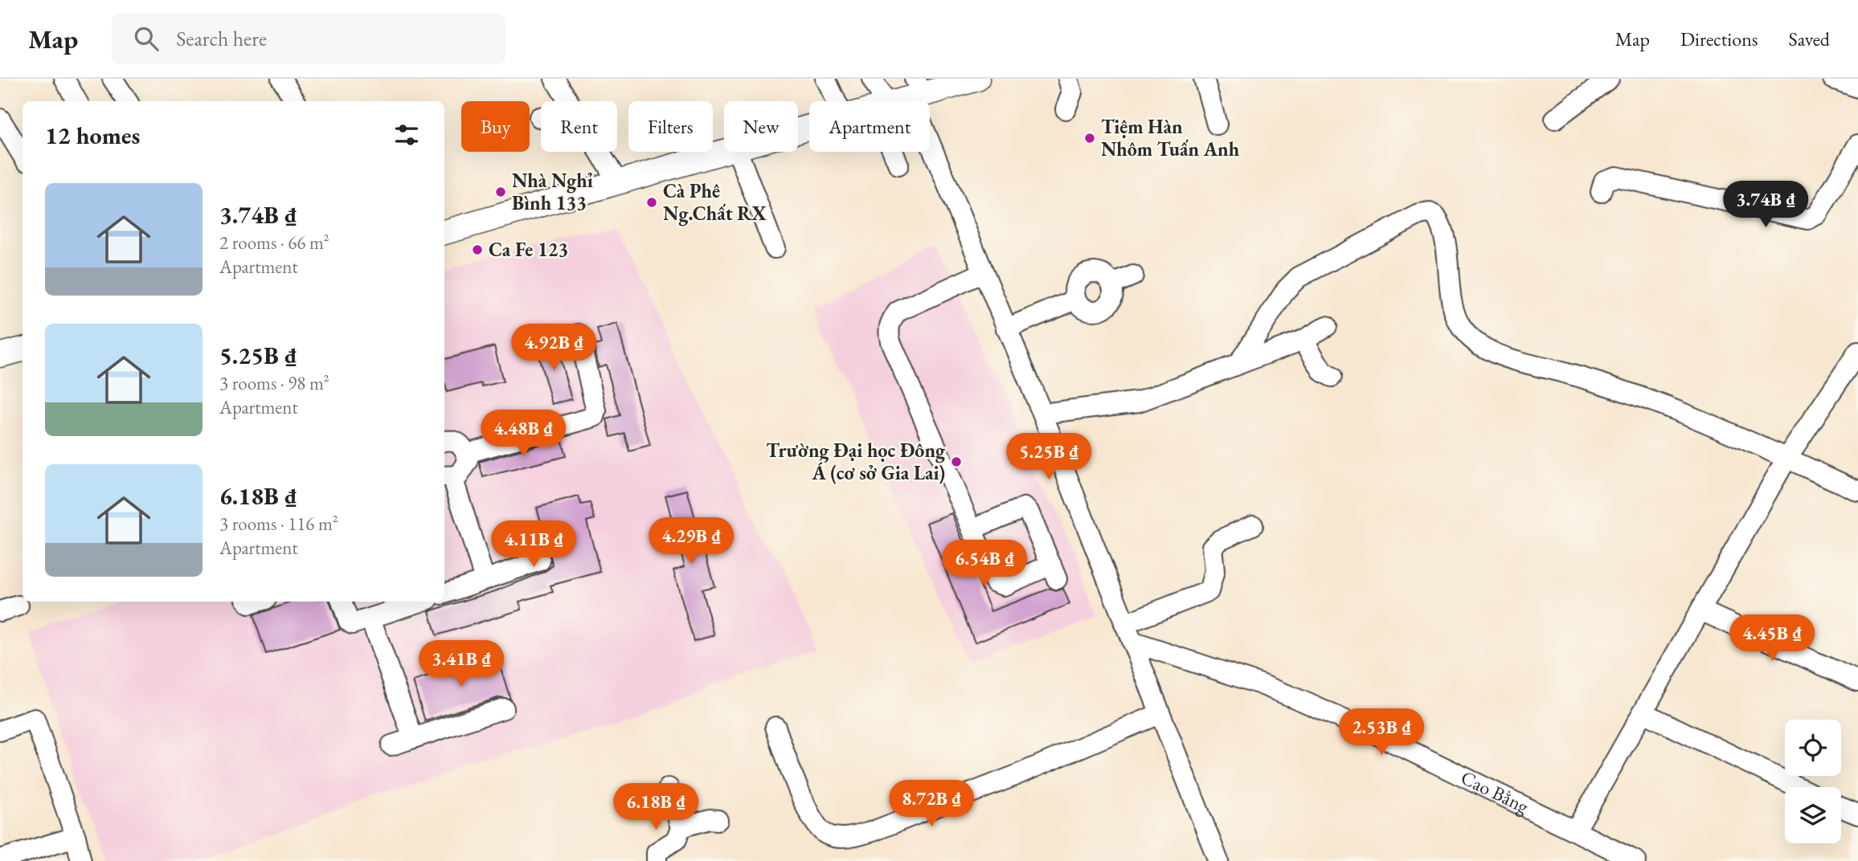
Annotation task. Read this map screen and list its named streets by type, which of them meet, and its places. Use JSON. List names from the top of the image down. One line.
{"streets":{"street":["Cao Bằng"]},"places":["Tiệm Hàn Nhôm Tuấn Anh","Nhà Nghỉ Bình 133","Cà Phê Ng.Chất RX","Ca Fe 123","Trường Đại học Đông Á (cơ sở Gia Lai)"],"page":{"header":"Map","search":"Search here","nav":["Map","Directions","Saved"],"chip":["Buy","Rent","Filters","New","Apartment"],"heading":"12 homes","list":[{"name":"3.74B ₫","note":"2 rooms · 66 m² · Apartment"},{"name":"5.25B ₫","note":"3 rooms · 98 m² · Apartment"},{"name":"6.18B ₫","note":"3 rooms · 116 m² · Apartment"}],"price":["3.74B ₫","4.92B ₫","4.48B ₫","5.25B ₫","4.29B ₫","4.11B ₫","6.54B ₫","4.45B ₫","3.41B ₫","2.53B ₫","8.72B ₫","6.18B ₫"]}}
